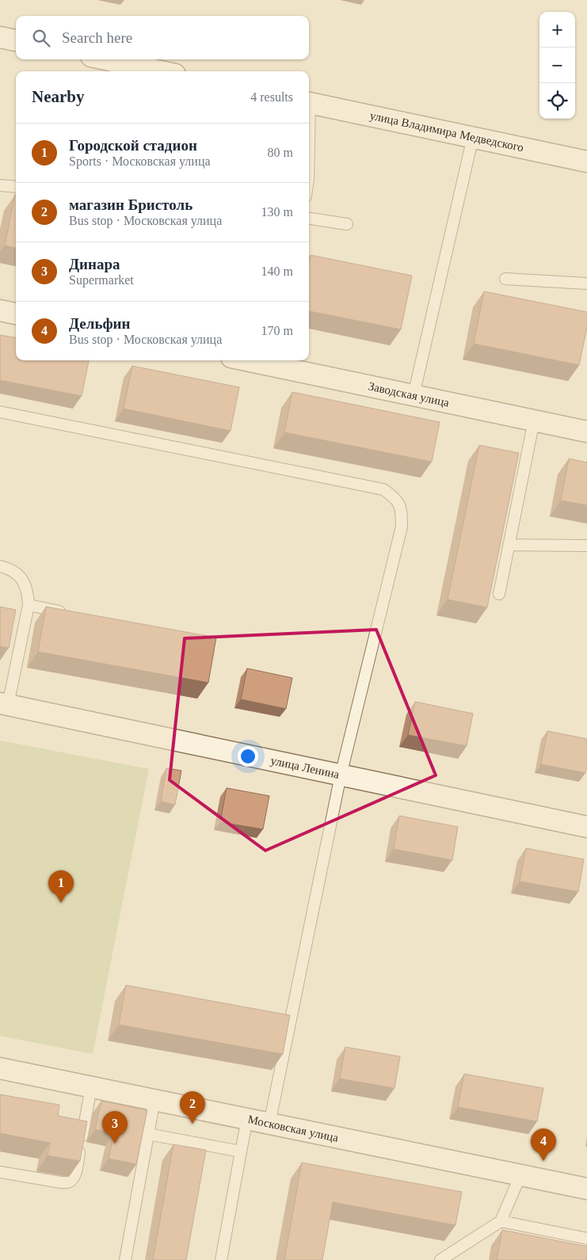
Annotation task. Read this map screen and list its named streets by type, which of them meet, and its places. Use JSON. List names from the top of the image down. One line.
{"streets":{"street":["улица Владимира Медведского","Заводская улица","улица Ленина","Московская улица"]},"page":{"map_buttons":["+","−"],"search":"Search here","heading":["Nearby","4 results"],"list":[{"mark":"1","name":"Городской стадион","note":"Sports · Московская улица","value":"80 m"},{"mark":"2","name":"магазин Бристоль","note":"Bus stop · Московская улица","value":"130 m"},{"mark":"3","name":"Динара","note":"Supermarket","value":"140 m"},{"mark":"4","name":"Дельфин","note":"Bus stop · Московская улица","value":"170 m"}],"pins":["1","2","3","4"]}}
